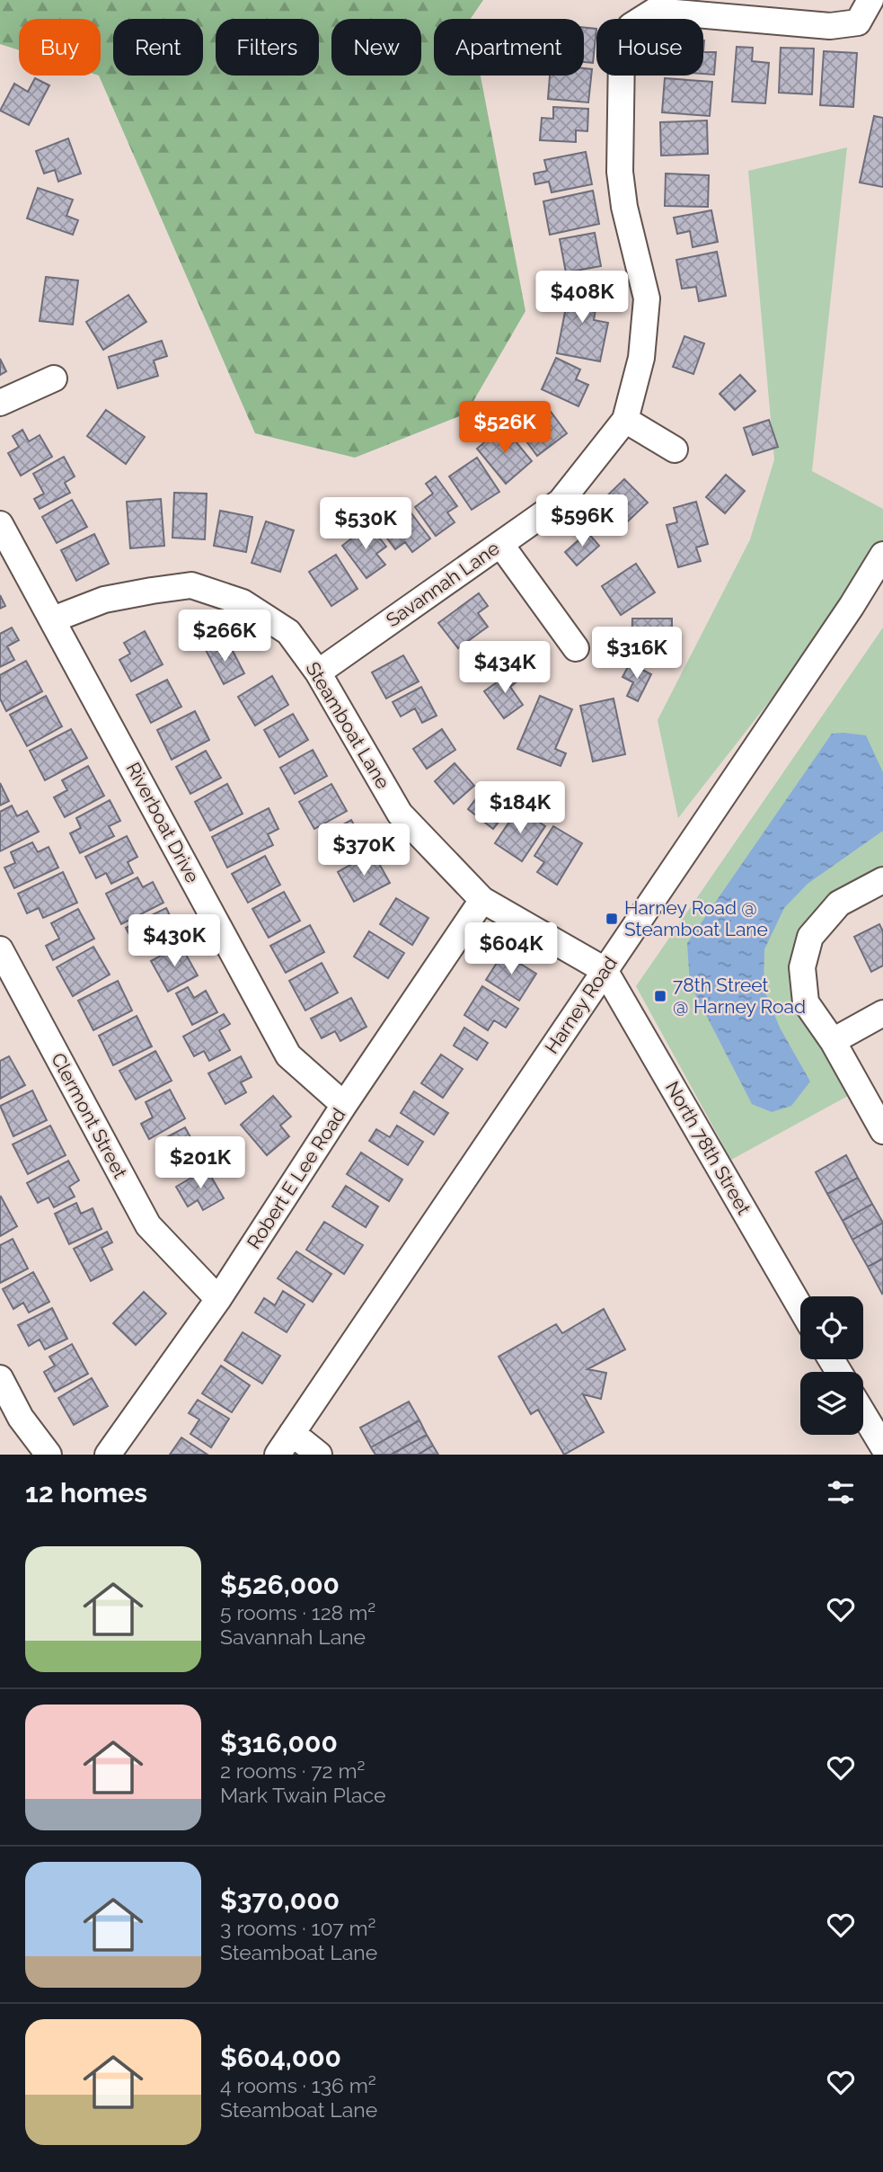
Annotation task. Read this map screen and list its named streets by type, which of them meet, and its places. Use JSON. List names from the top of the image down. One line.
{"streets":{"street":["Savannah Lane","Steamboat Lane","Riverboat Drive","Harney Road","Clermont Street","North 78th Street","Robert E Lee Road"]},"crossings":[["Savannah Lane","Steamboat Lane"],["Steamboat Lane","Riverboat Drive"],["Steamboat Lane","Harney Road"],["Steamboat Lane","North 78th Street"],["Steamboat Lane","Robert E Lee Road"],["Riverboat Drive","Robert E Lee Road"],["Harney Road","North 78th Street"],["Clermont Street","Robert E Lee Road"]],"places":{"transit":["Harney Road @ Steamboat Lane","78th Street @ Harney Road"]},"page":{"chip":["Buy","Rent","Filters","New","Apartment","House"],"price":["$408K","$526K","$596K","$530K","$266K","$316K","$434K","$184K","$370K","$430K","$604K","$201K"],"heading":"12 homes","list":[{"name":"$526,000","note":"5 rooms · 128 m² · Savannah Lane"},{"name":"$316,000","note":"2 rooms · 72 m² · Mark Twain Place"},{"name":"$370,000","note":"3 rooms · 107 m² · Steamboat Lane"},{"name":"$604,000","note":"4 rooms · 136 m² · Steamboat Lane"}]}}
